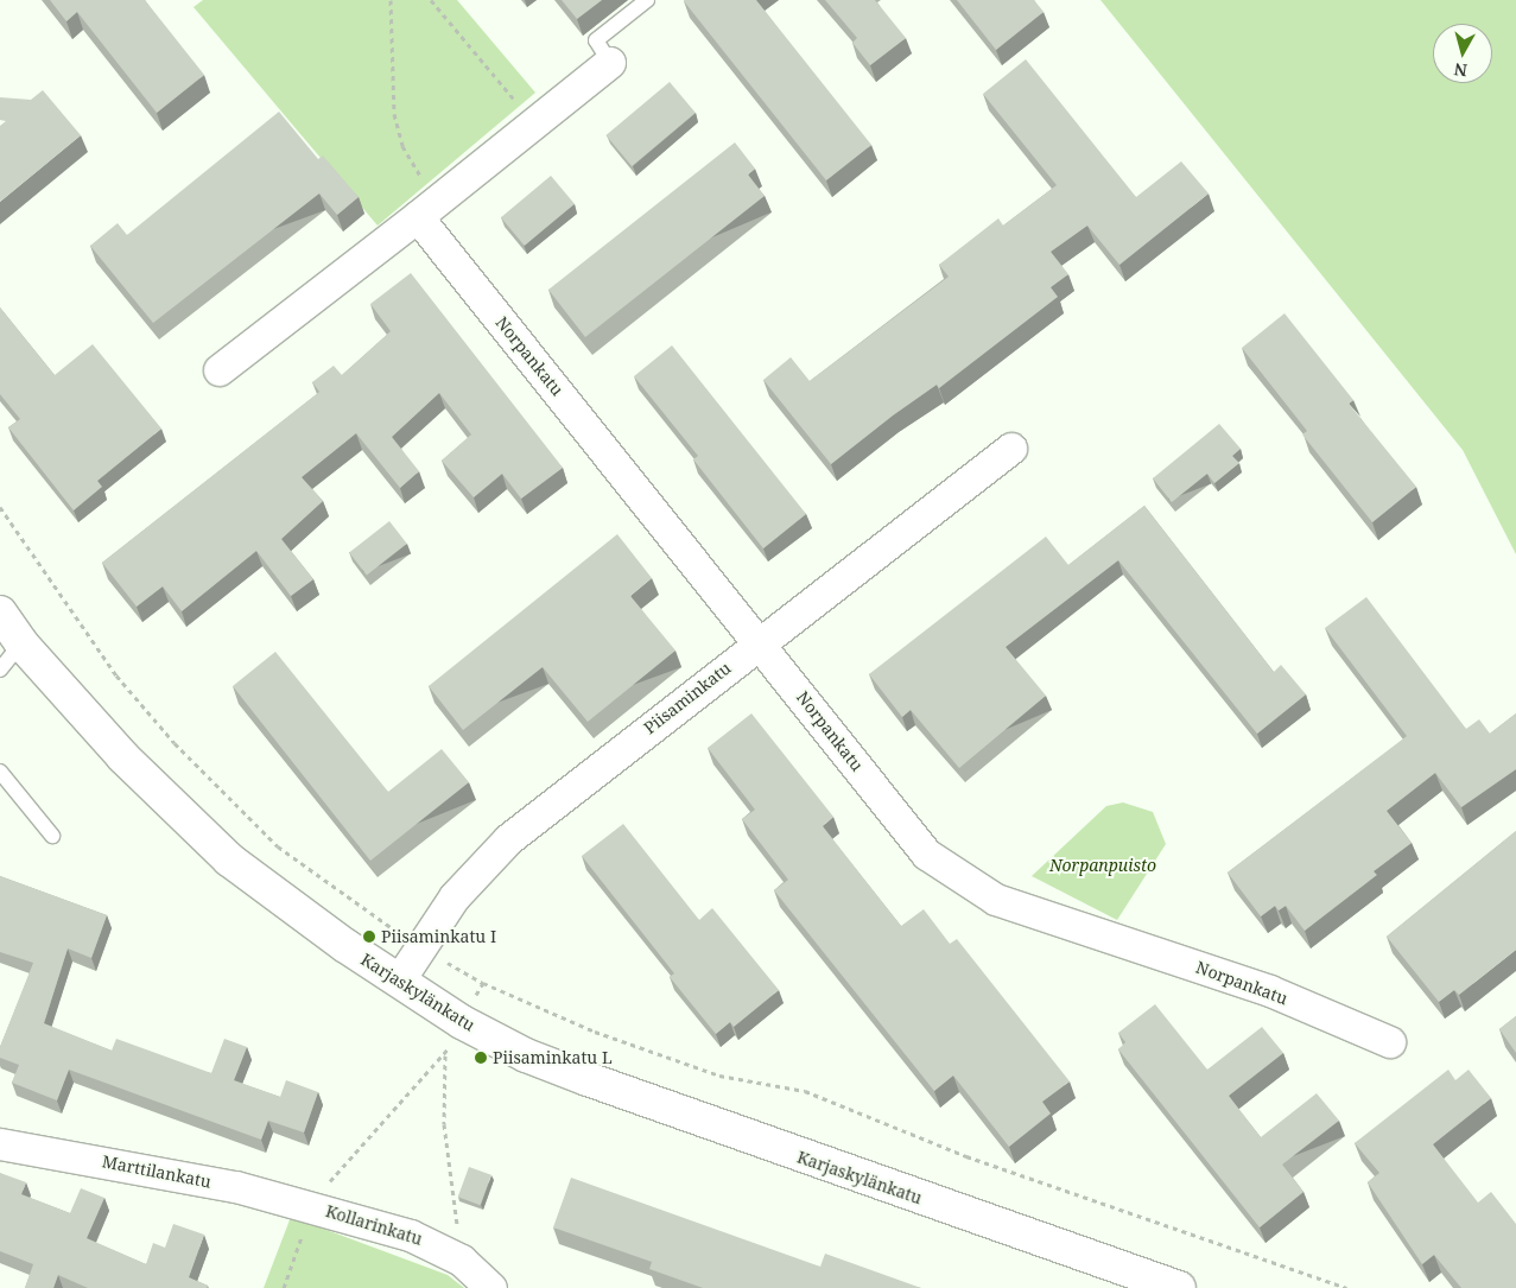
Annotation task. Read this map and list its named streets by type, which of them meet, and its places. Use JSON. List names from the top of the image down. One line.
{"streets":{"street":["Norpankatu","Piisaminkatu","Karjaskylänkatu","Marttilankatu","Kollarinkatu"]},"crossings":[["Norpankatu","Piisaminkatu"],["Piisaminkatu","Karjaskylänkatu"],["Marttilankatu","Kollarinkatu"]],"parks":["Norpanpuisto"],"places":["Piisaminkatu I","Piisaminkatu L"],"north":"bottom"}
